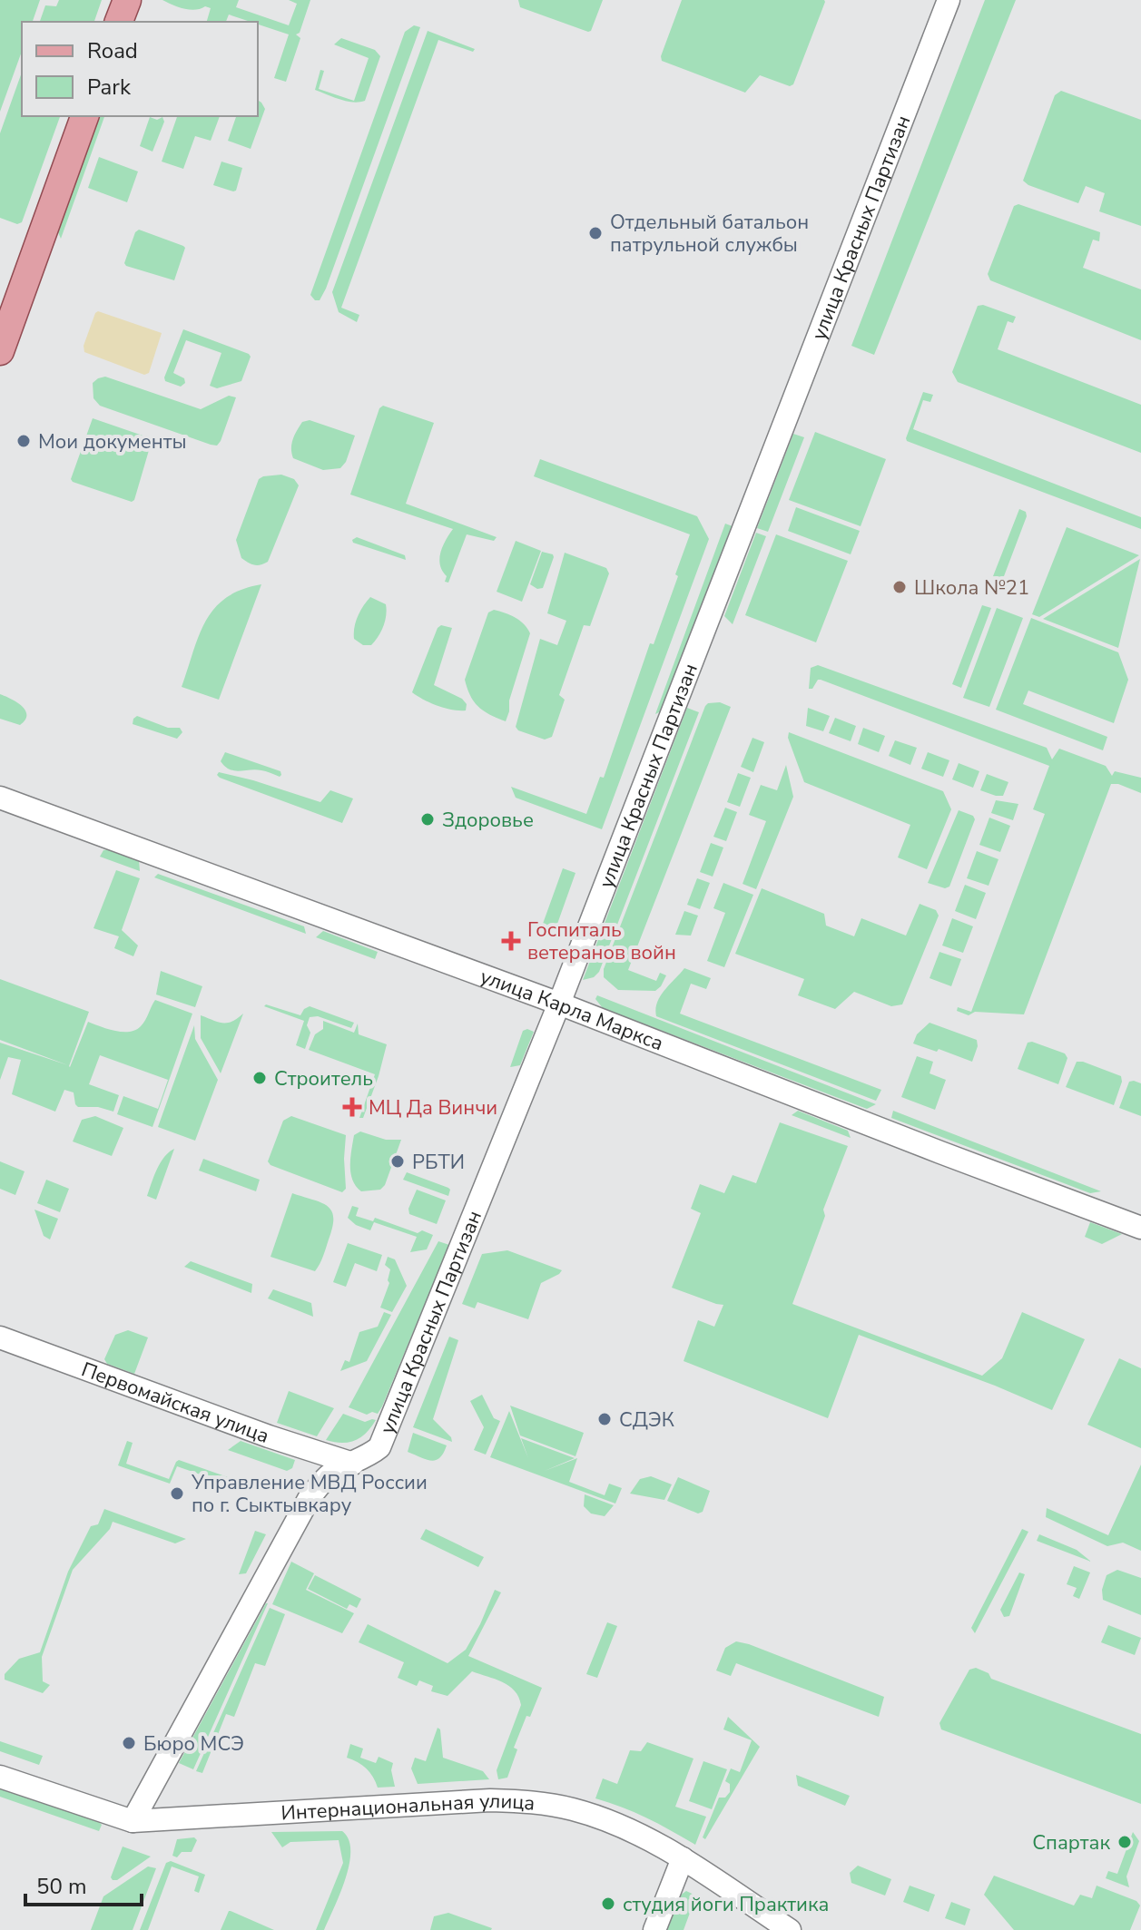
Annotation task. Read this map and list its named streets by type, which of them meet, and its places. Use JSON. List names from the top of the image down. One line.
{"streets":{"street":["улица Красных Партизан","улица Карла Маркса","Первомайская улица","Интернациональная улица"]},"crossings":[["улица Красных Партизан","улица Карла Маркса"],["улица Красных Партизан","Первомайская улица"],["улица Красных Партизан","Интернациональная улица"]],"places":{"other":["Отдельный батальон патрульной службы","Мои документы","Школа №21","Здоровье","Строитель","РБТИ","СДЭК","Управление МВД России по г. Сыктывкару","Бюро МСЭ","Спартак","студия йоги Практика"],"health":["Госпиталь ветеранов войн","МЦ Да Винчи"]},"legend":["Road","Park"],"scale_bar":"50 m"}
